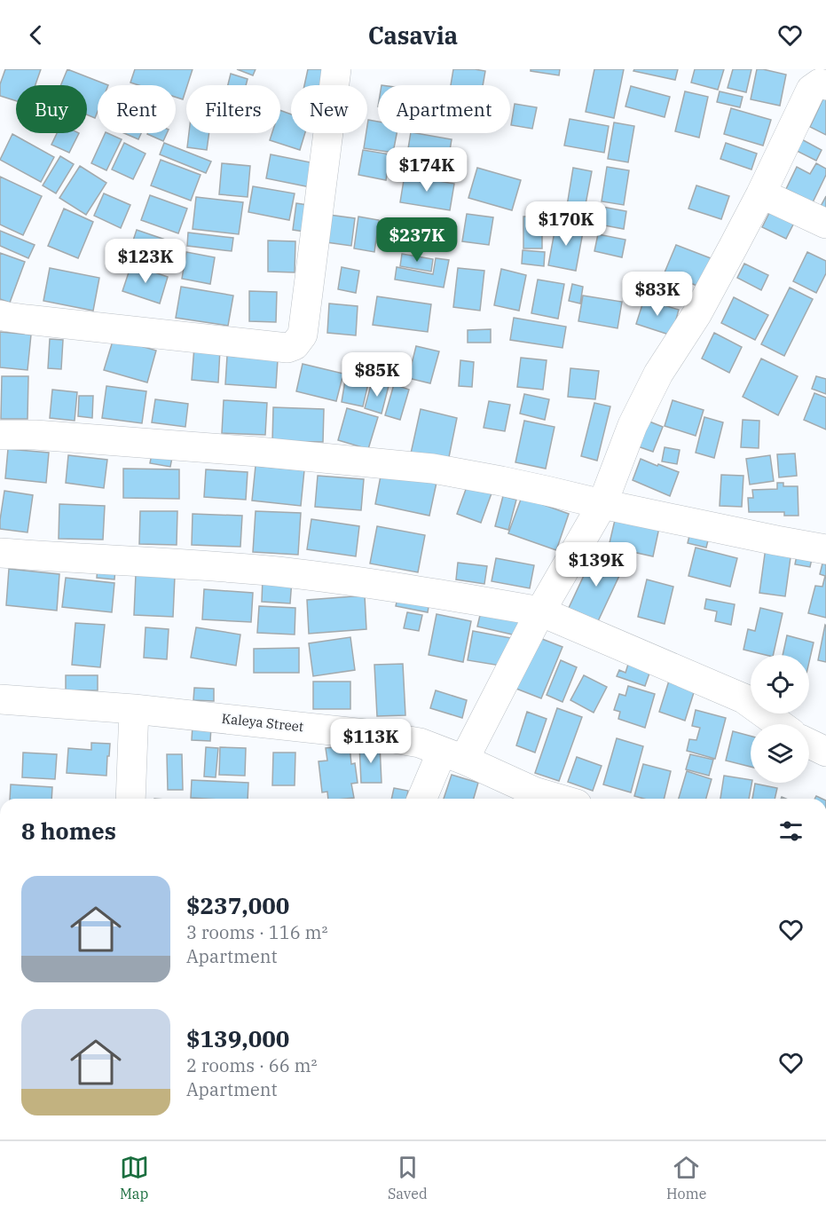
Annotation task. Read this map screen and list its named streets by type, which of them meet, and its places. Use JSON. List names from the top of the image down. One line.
{"streets":{"street":["Kaleya Street"]},"page":{"header":"Casavia","chip":["Buy","Rent","Filters","New","Apartment"],"price":["$174K","$170K","$237K","$123K","$83K","$85K","$139K","$113K"],"heading":"8 homes","list":[{"name":"$237,000","note":"3 rooms · 116 m² · Apartment"},{"name":"$139,000","note":"2 rooms · 66 m² · Apartment"}],"tabs":["Map","Saved","Home"]}}
